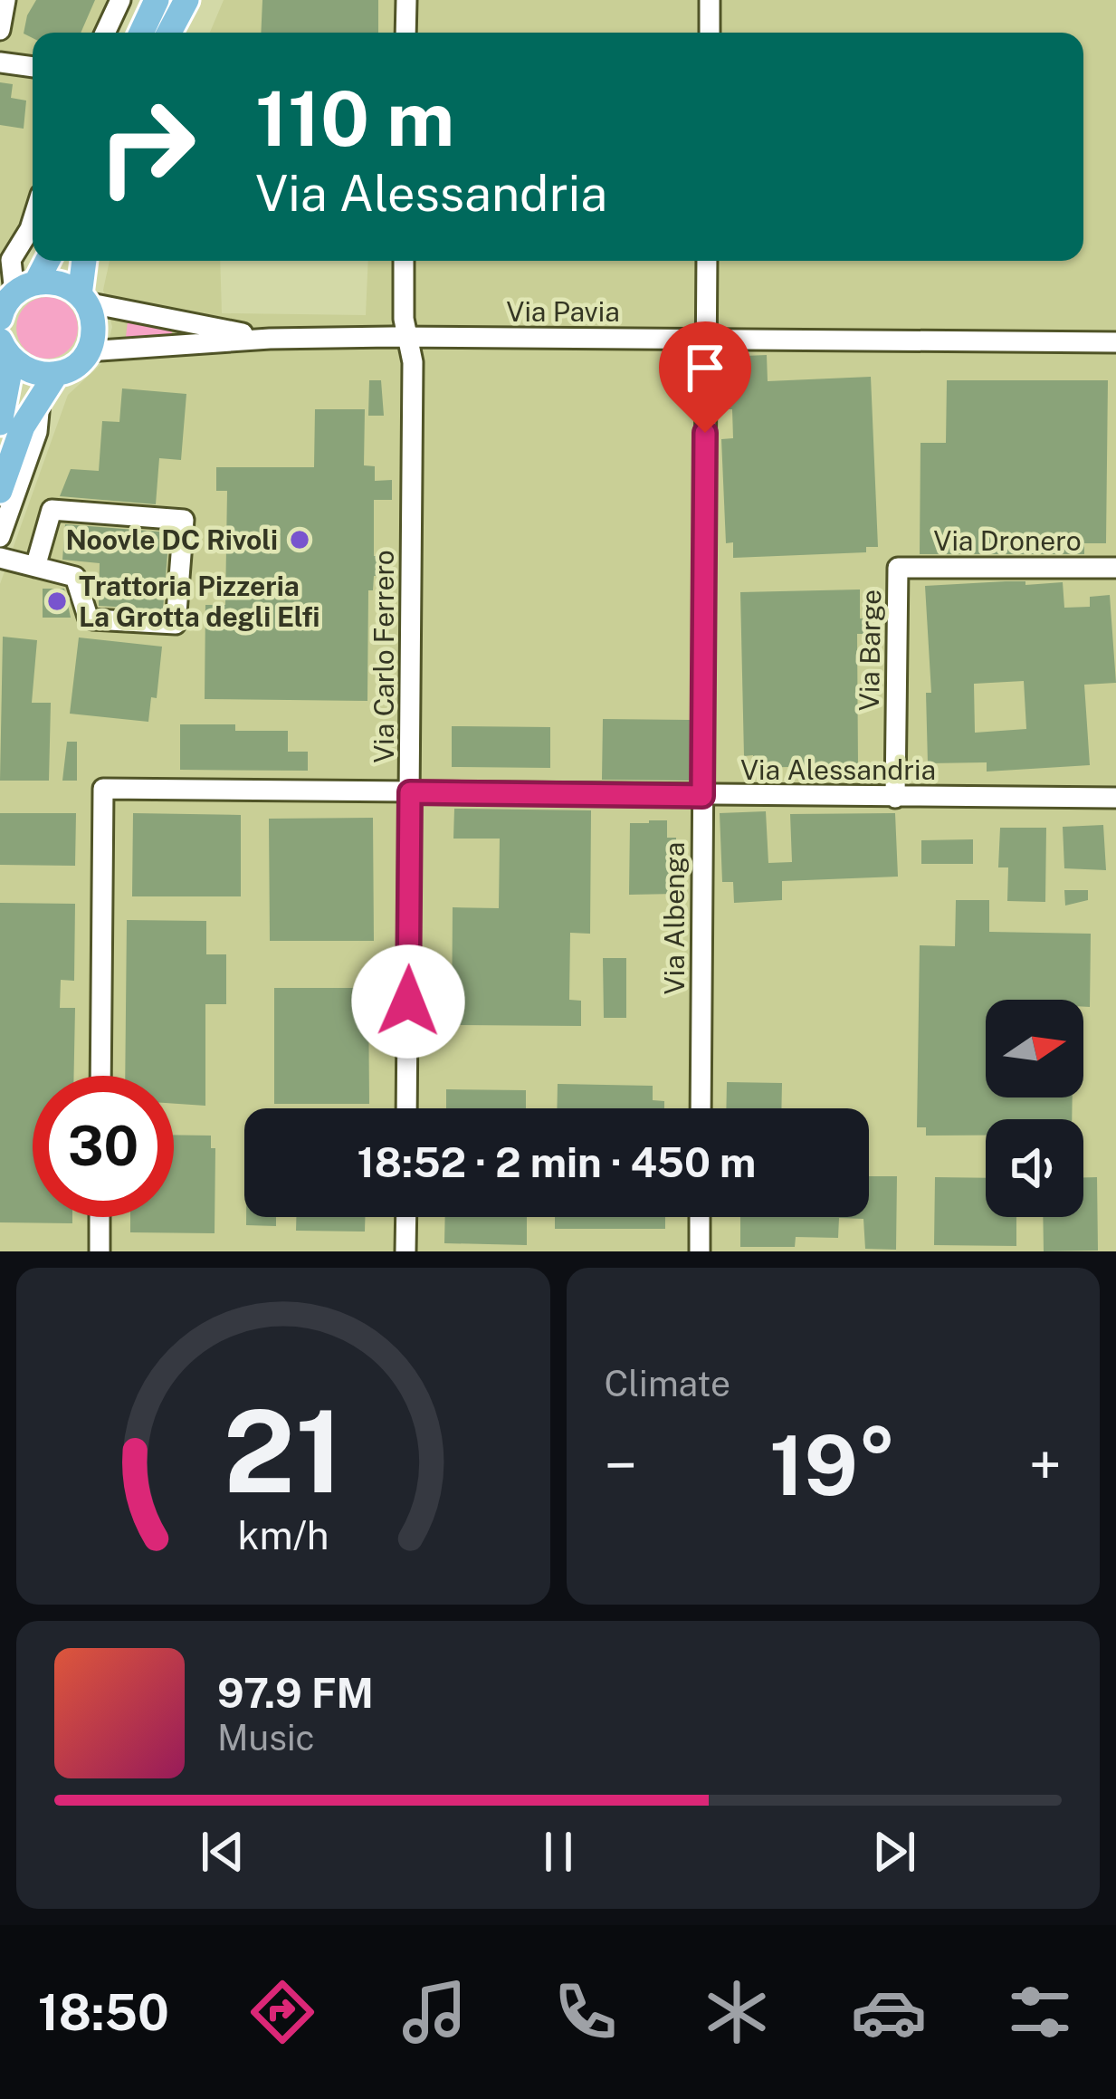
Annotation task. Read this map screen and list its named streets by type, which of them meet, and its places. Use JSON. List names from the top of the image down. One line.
{"streets":{"street":["Via Pavia","Via Dronero","Via Barge","Via Carlo Ferrero","Via Alessandria","Via Albenga"]},"crossings":[["Via Pavia","Via Carlo Ferrero"],["Via Pavia","Via Albenga"],["Via Dronero","Via Barge"],["Via Barge","Via Alessandria"],["Via Carlo Ferrero","Via Alessandria"],["Via Alessandria","Via Albenga"]],"places":["Noovle DC Rivoli","Trattoria Pizzeria La Grotta degli Elfi"],"north":"right","page":{"turn":["110 m","Via Alessandria"],"limit":"30","trip":"18:52 · 2 min · 450 m","tile":"Climate","heat":["−","19°","+"],"song":["97.9 FM","Music"],"tabs":"18:50","gauge":["21","km/h"]}}
